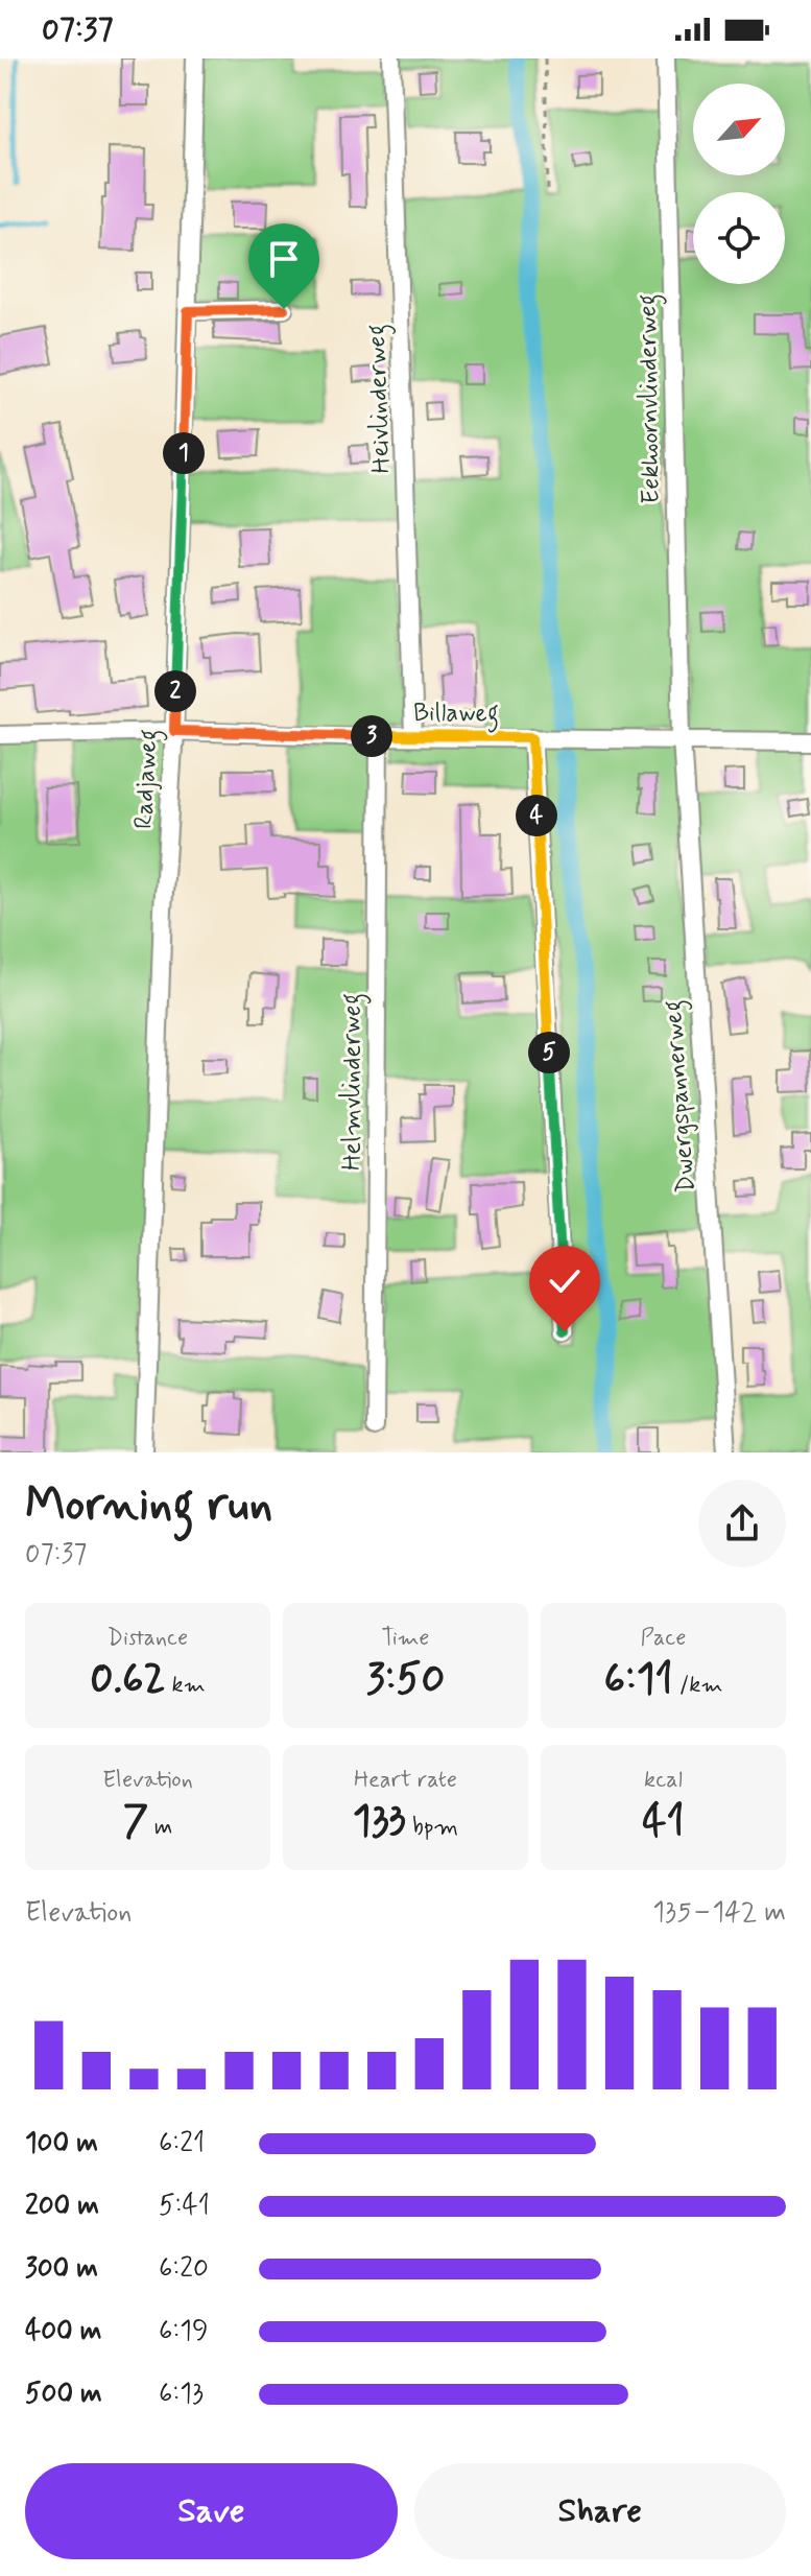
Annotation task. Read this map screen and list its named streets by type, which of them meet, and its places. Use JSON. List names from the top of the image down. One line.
{"streets":{"street":["Heivlinderweg","Eekhoornvlinderweg","Billaweg","Radjaweg","Helmvlinderweg","Dwergspannerweg"]},"crossings":[["Heivlinderweg","Billaweg"],["Eekhoornvlinderweg","Billaweg"],["Eekhoornvlinderweg","Dwergspannerweg"],["Billaweg","Radjaweg"],["Billaweg","Helmvlinderweg"],["Billaweg","Dwergspannerweg"]],"north":"top right","page":{"status":"07:37","pins":["1","2","3","4","5"],"heading":["Morning run","07:37"],"stats":[["Distance","0.62 km"],["Time","3:50"],["Pace","6:11 /km"],["Elevation","7 m"],["Heart rate","133 bpm"],["kcal","41"]],"chart":["Elevation","135–142 m"],"list":[{"name":"100 m","note":"6:21"},{"name":"200 m","note":"5:41"},{"name":"300 m","note":"6:20"},{"name":"400 m","note":"6:19"},{"name":"500 m","note":"6:13"}],"buttons":["Save","Share"]}}
